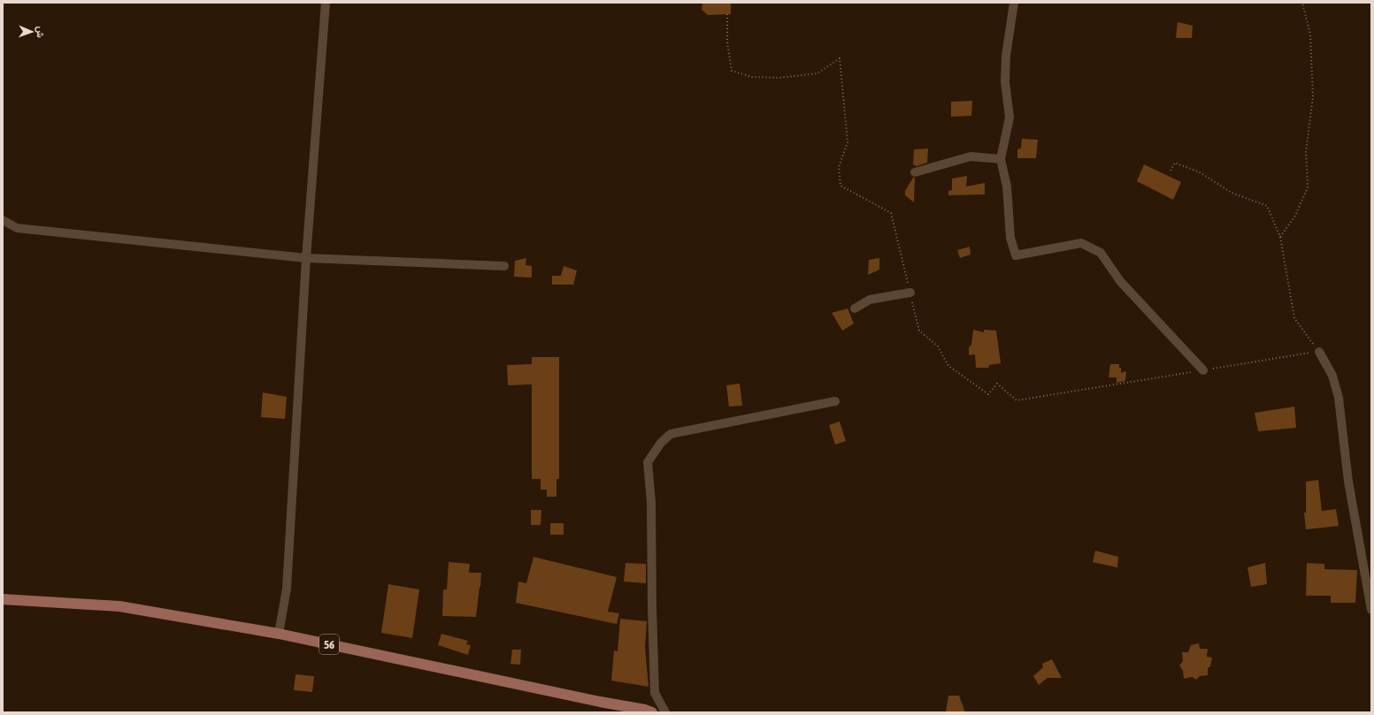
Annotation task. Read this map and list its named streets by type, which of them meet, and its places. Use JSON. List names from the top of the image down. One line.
{"streets":{"main road":["56"]},"north":"right"}
